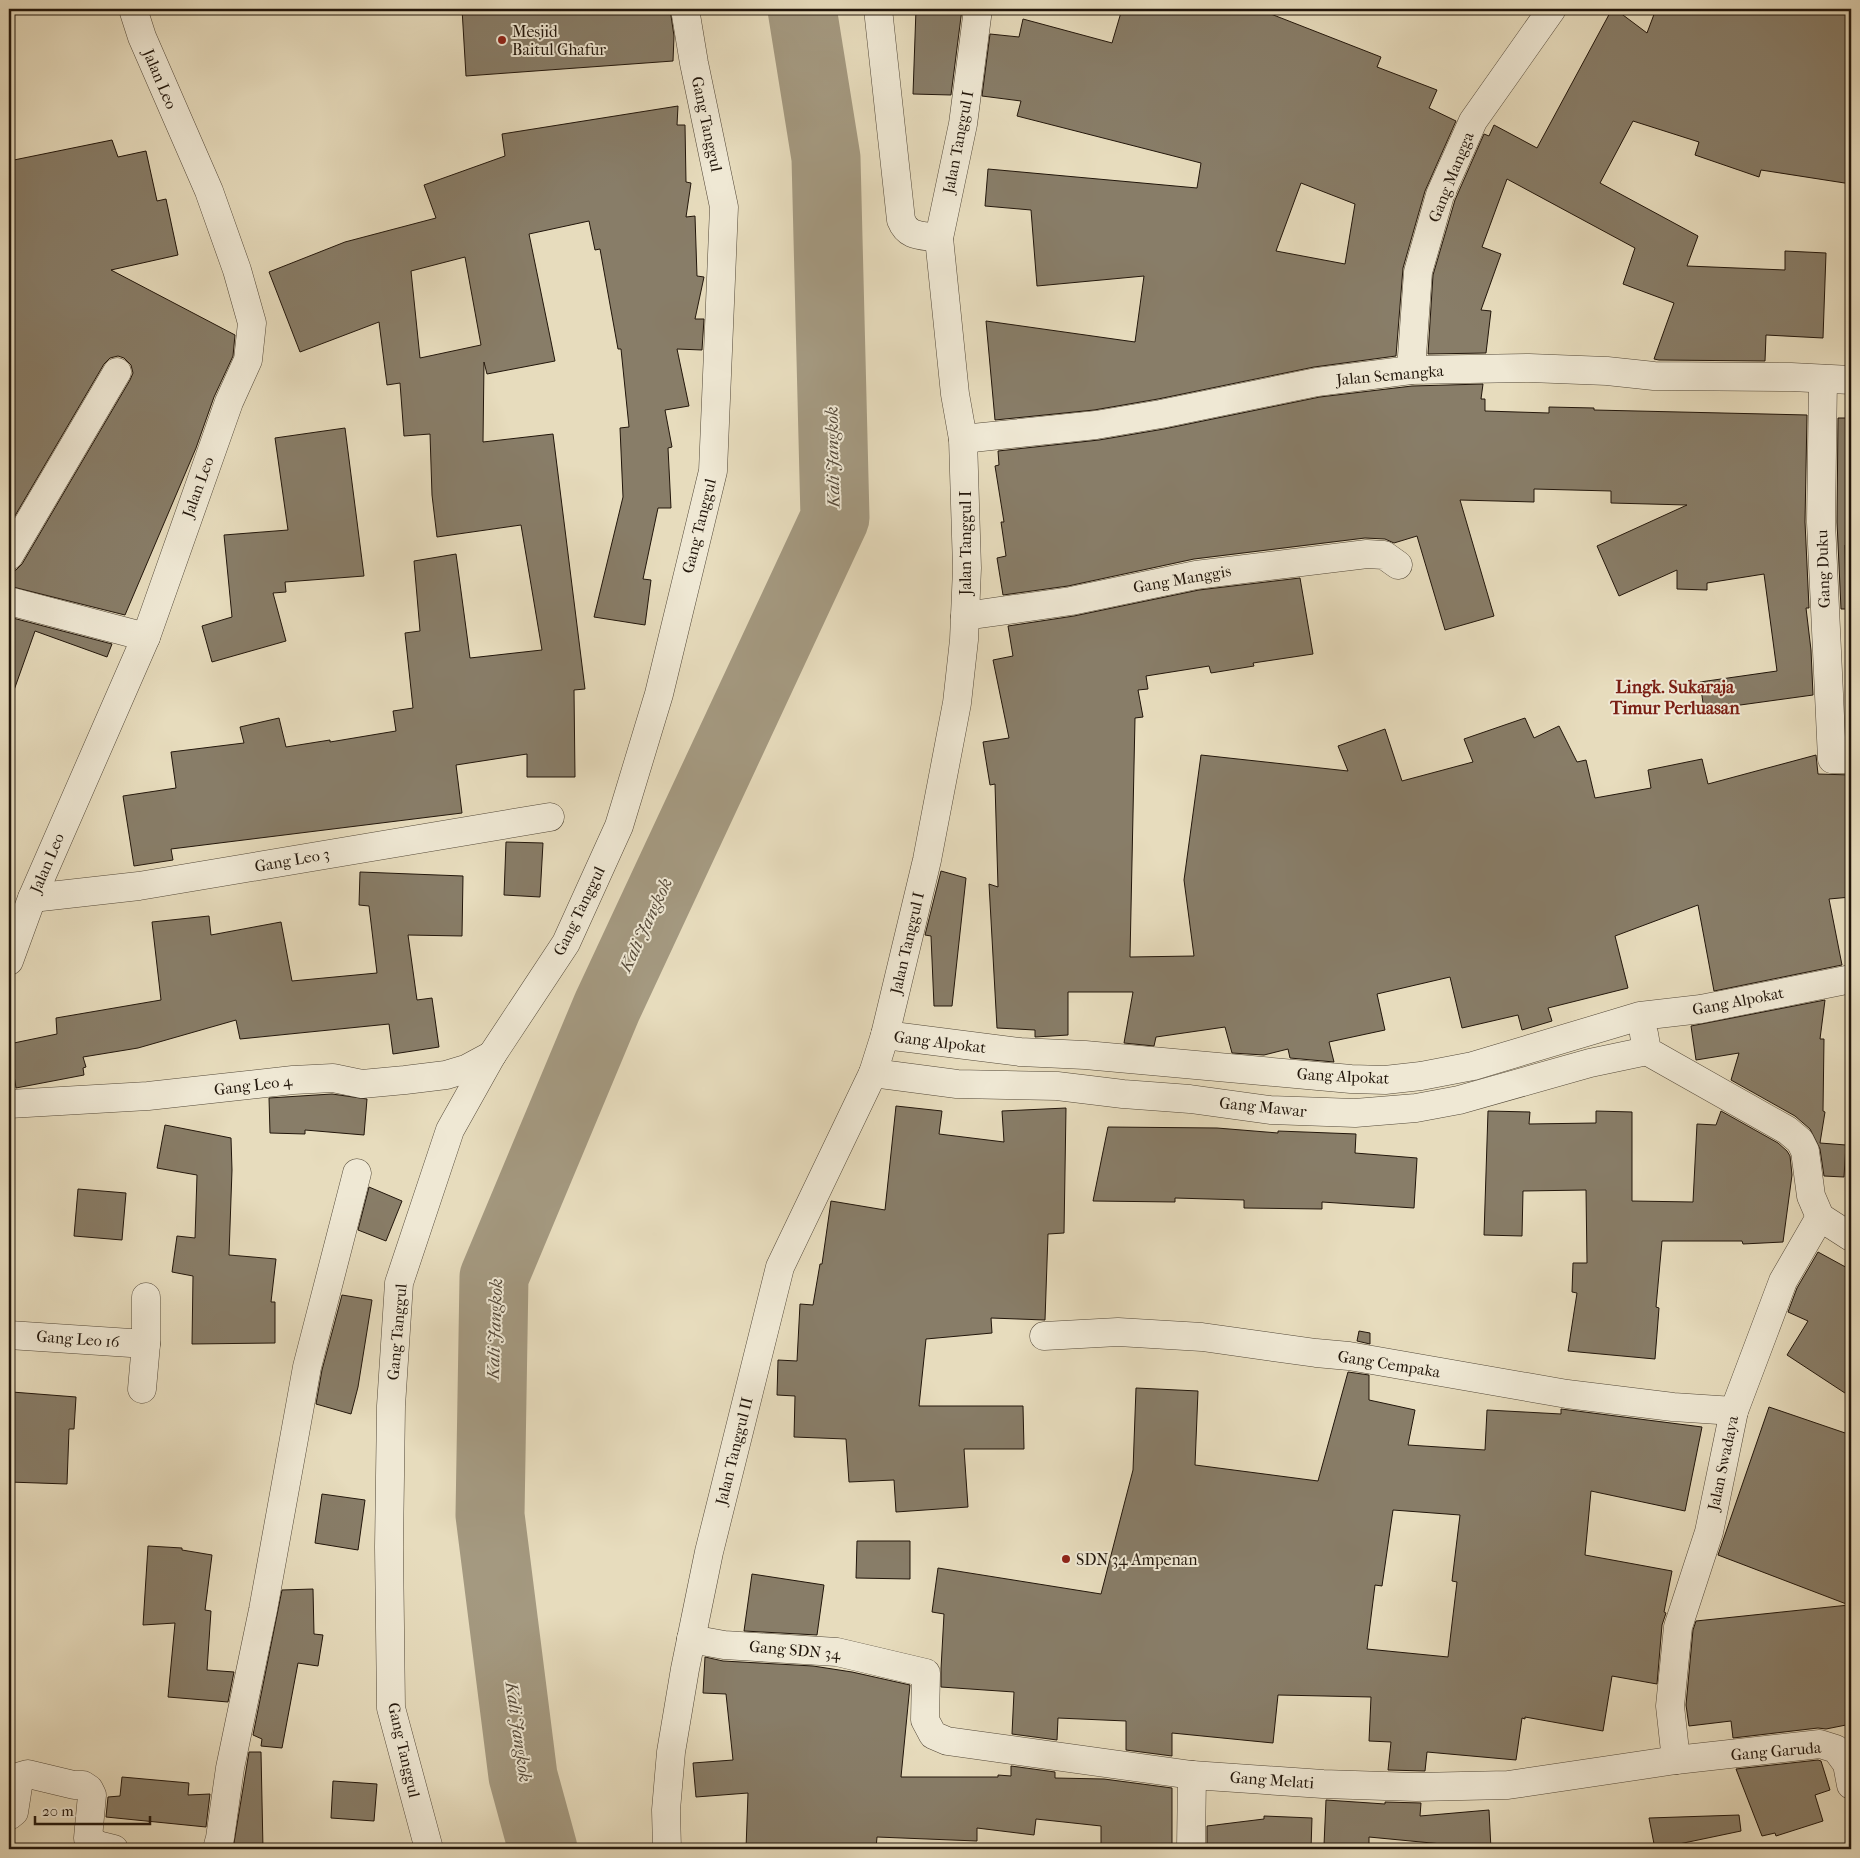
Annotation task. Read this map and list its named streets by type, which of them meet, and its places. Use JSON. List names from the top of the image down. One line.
{"streets":{"street":["Jalan Leo","Gang Tanggul","Jalan Tanggul I","Gang Mangga","Jalan Semangka","Gang Duku","Gang Manggis","Gang Leo 3","Gang Alpokat","Gang Leo 4","Gang Mawar","Gang Leo 16","Gang Cempaka","Jalan Tanggul II","Jalan Swadaya","Gang SDN 34","Gang Garuda","Gang Melati"]},"crossings":[["Jalan Leo","Gang Leo 3"],["Gang Tanggul","Gang Leo 4"],["Jalan Tanggul I","Jalan Semangka"],["Jalan Tanggul I","Gang Manggis"],["Jalan Tanggul I","Gang Alpokat"],["Jalan Tanggul I","Gang Mawar"],["Jalan Tanggul I","Jalan Tanggul II"],["Gang Mangga","Jalan Semangka"],["Jalan Semangka","Gang Duku"],["Gang Alpokat","Gang Mawar"],["Gang Alpokat","Jalan Tanggul II"],["Gang Mawar","Jalan Tanggul II"],["Gang Cempaka","Jalan Swadaya"],["Jalan Tanggul II","Gang SDN 34"],["Jalan Swadaya","Gang Garuda"],["Jalan Swadaya","Gang Melati"],["Gang SDN 34","Gang Melati"],["Gang Garuda","Gang Melati"]],"districts":["Lingk. Sukaraja Timur Perluasan"],"water":["Kali Jangkok"],"places":["Mesjid Baitul Ghafur","SDN 34 Ampenan"],"scale_bar":"20 m"}
